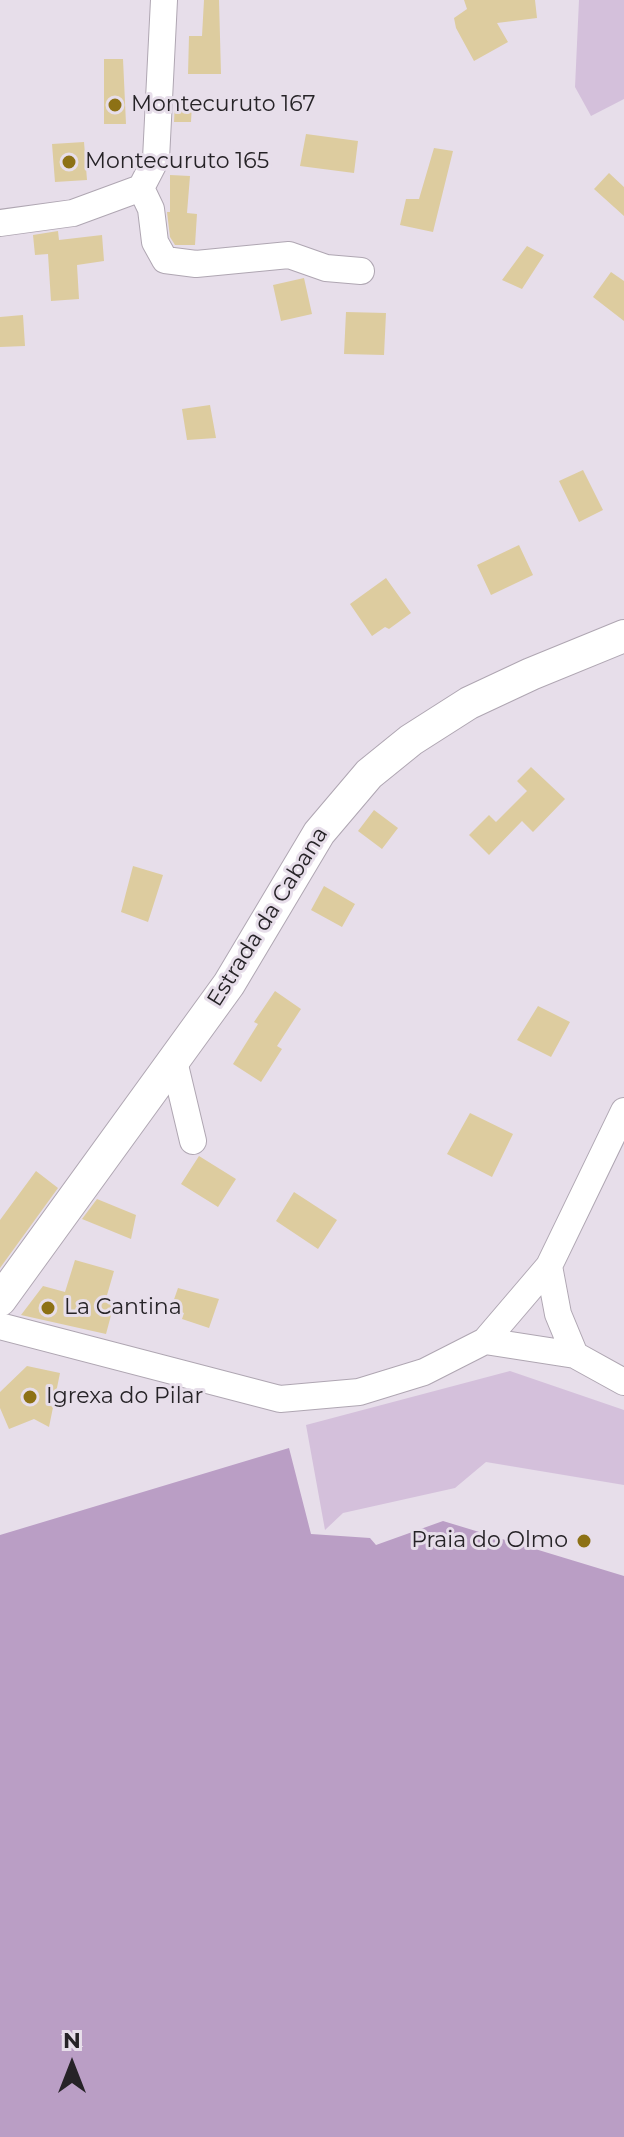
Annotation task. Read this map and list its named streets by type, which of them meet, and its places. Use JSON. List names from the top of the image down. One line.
{"streets":{"main road":["Estrada da Cabana"]},"places":["Montecuruto 167","Montecuruto 165","La Cantina","Igrexa do Pilar","Praia do Olmo"],"north":"top"}
